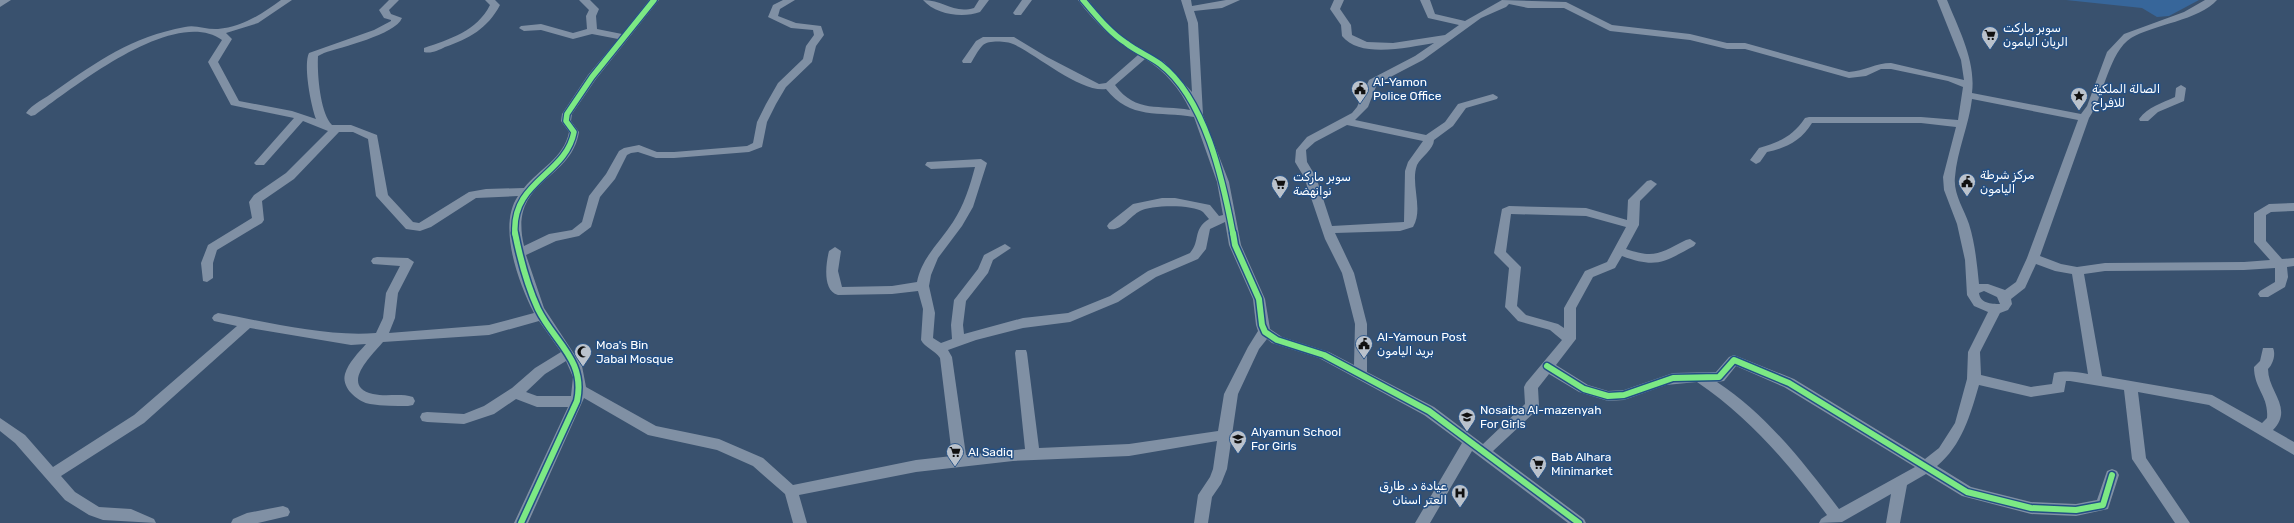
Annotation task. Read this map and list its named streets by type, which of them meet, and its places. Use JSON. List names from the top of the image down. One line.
{"places":{"supermarket":["سوبر ماركت الريان اليامون","سوبر ماركت نوانهضة","Al Sadiq","Bab Alhara Minimarket"],"public building":["Al-Yamon Police Office","مركز شرطة اليامون","Al-Yamoun Post بريد اليامون"],"place":["الصالة الملكية للافراح"],"mosque":["Moa's Bin Jabal Mosque"],"school or university":["Nosaiba Al-mazenyah For Girls","Alyamun School For Girls"],"hospital":["عيادة د. طارق العتر اسنان"]}}
